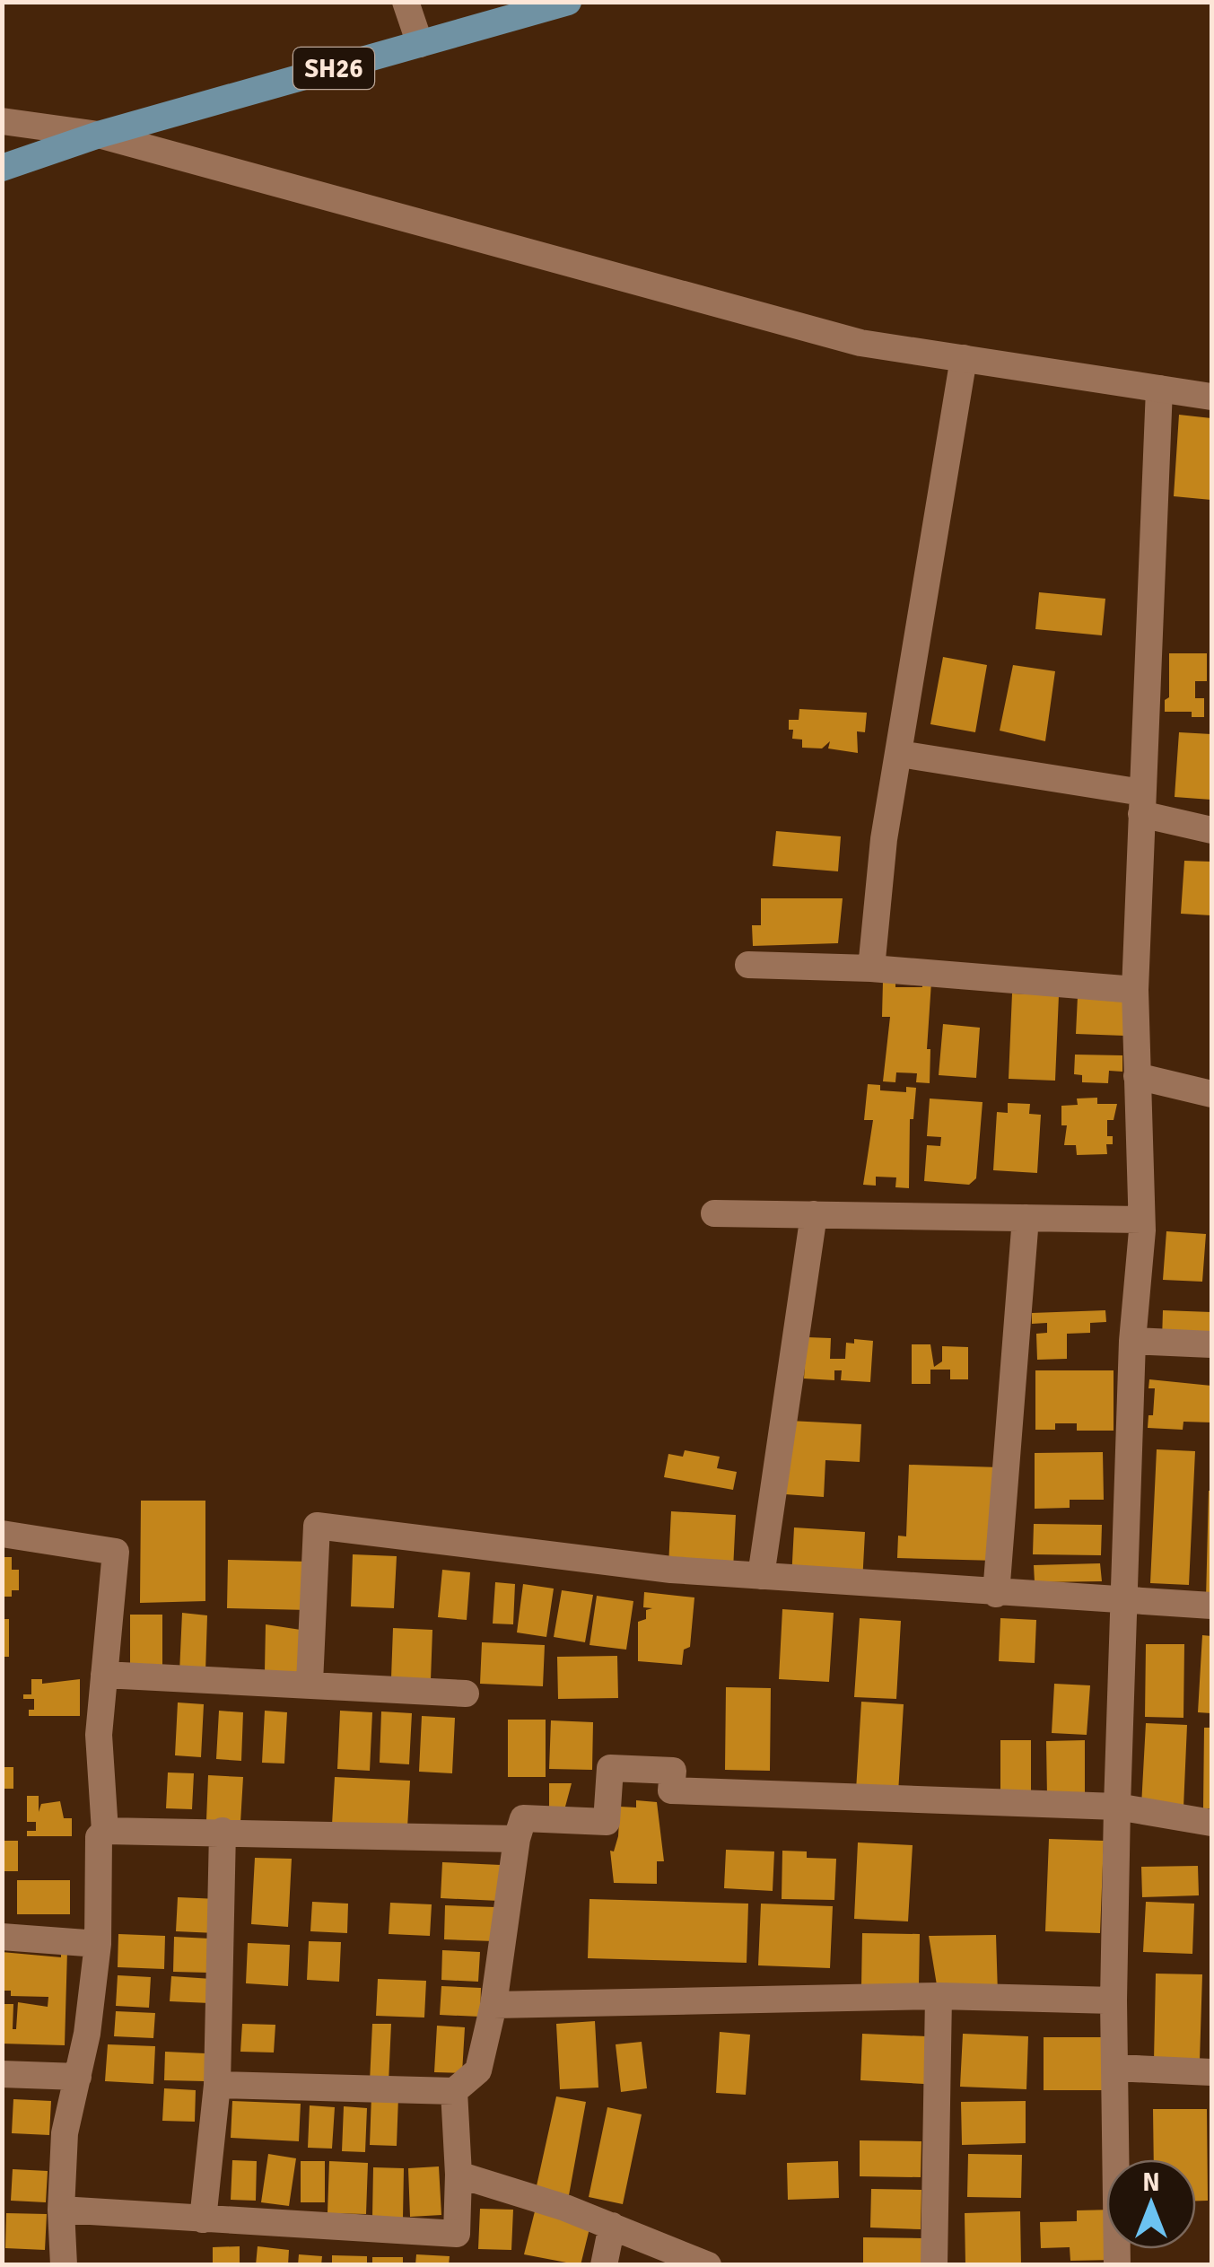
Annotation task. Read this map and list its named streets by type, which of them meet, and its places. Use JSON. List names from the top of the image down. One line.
{"streets":{"main road":["SH26"]},"north":"top"}
